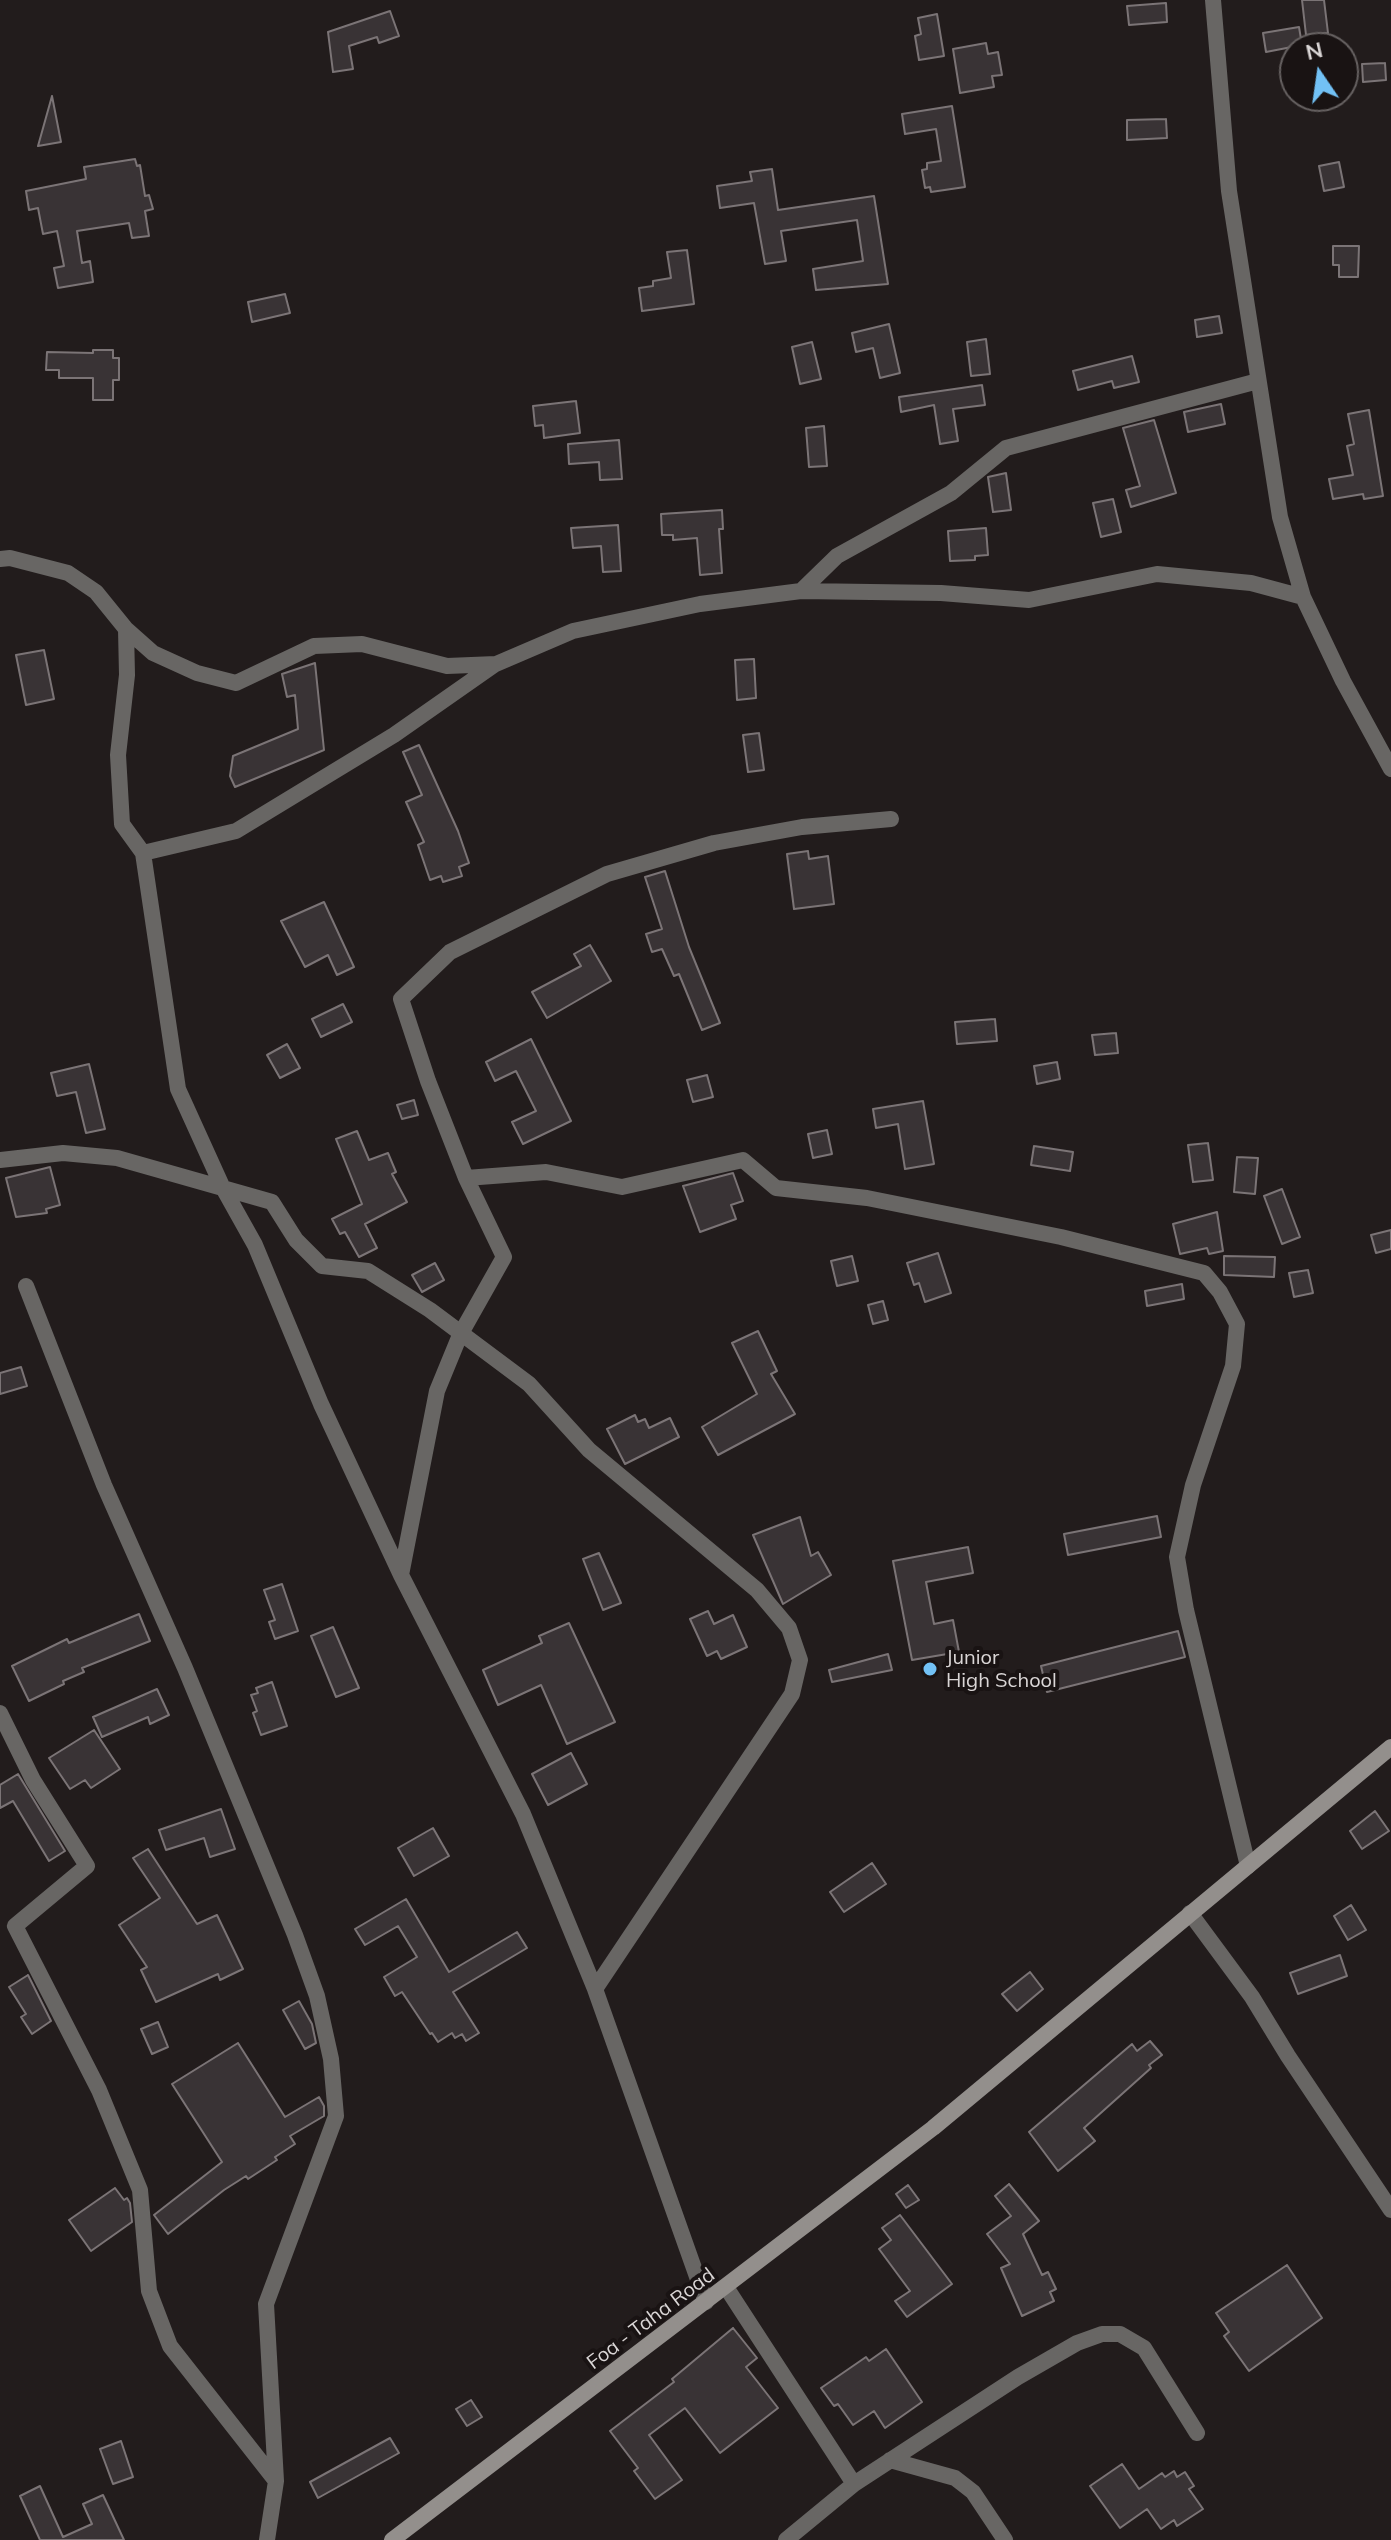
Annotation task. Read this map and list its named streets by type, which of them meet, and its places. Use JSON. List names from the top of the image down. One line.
{"streets":{"street":["Foa - Taha Road"]},"places":["Junior High School"],"north":"top"}
